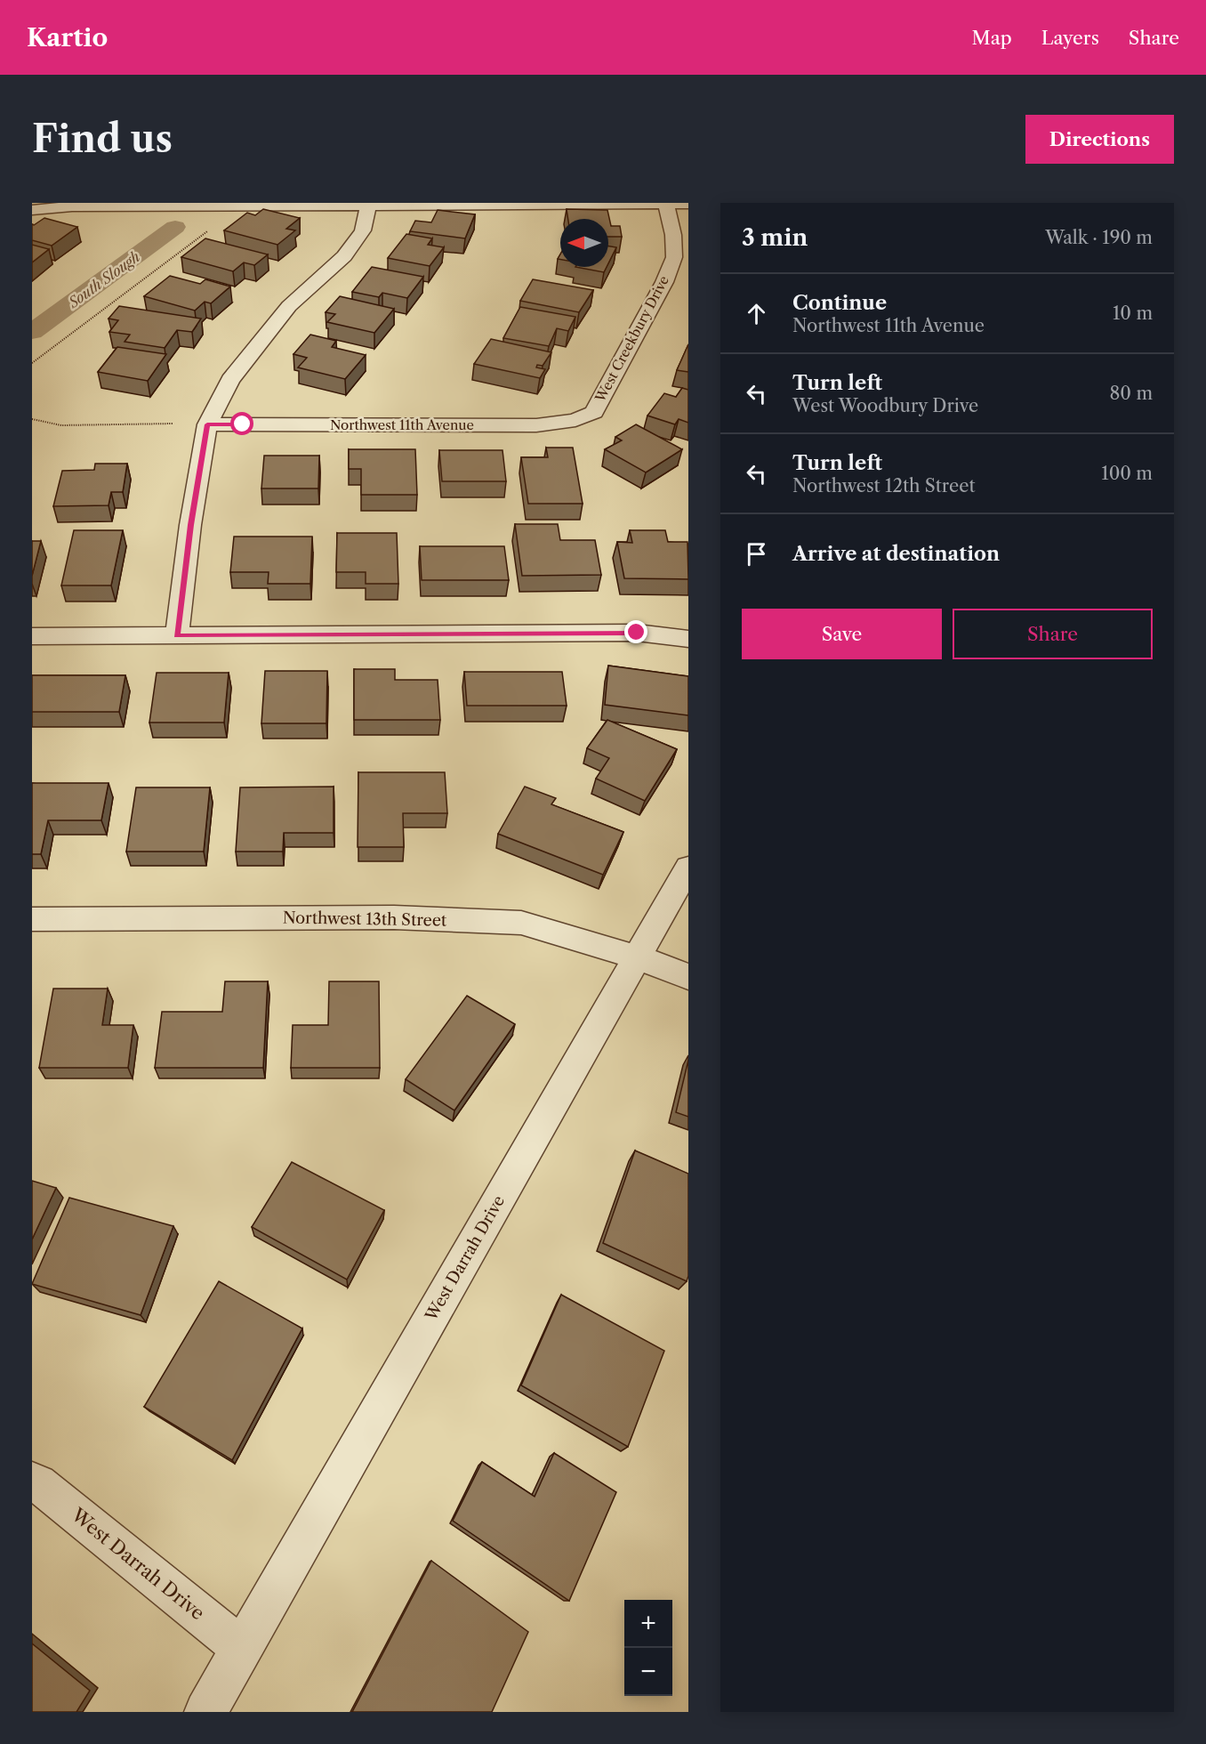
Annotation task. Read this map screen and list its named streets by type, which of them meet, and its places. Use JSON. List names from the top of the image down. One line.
{"streets":{"street":["West Creekbury Drive","Northwest 11th Avenue","Northwest 13th Street","West Darrah Drive"]},"crossings":[["West Creekbury Drive","Northwest 11th Avenue"],["Northwest 13th Street","West Darrah Drive"]],"water":["South Slough"],"north":"left","page":{"header":"Kartio","nav":["Map","Layers","Share"],"buttons":["Directions",["Save","Share"]],"title":"Find us","heading":["3 min","Walk · 190 m"],"list":[["Continue","Northwest 11th Avenue","10 m"],["Turn left","West Woodbury Drive","80 m"],["Turn left","Northwest 12th Street","100 m"],"Arrive at destination"],"map_buttons":["+","−"]}}
